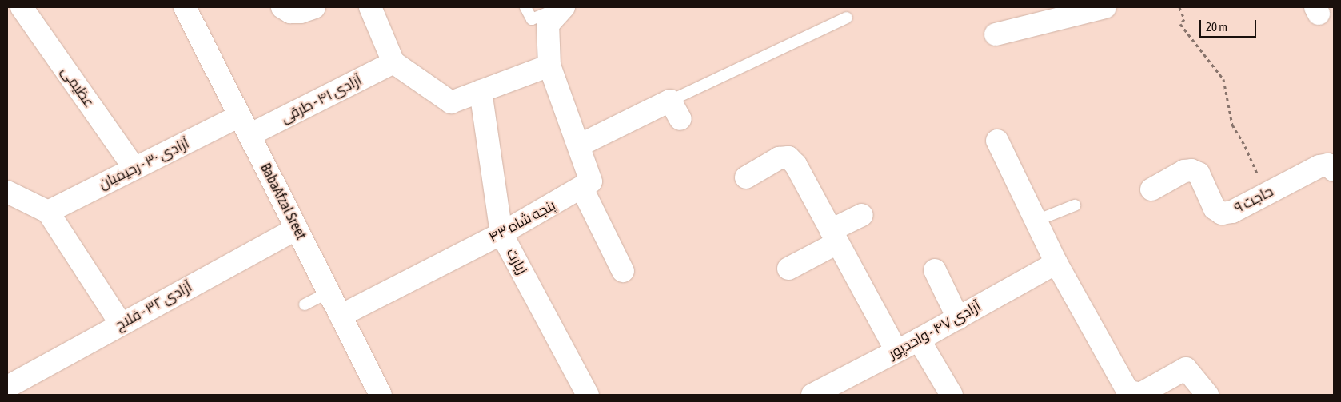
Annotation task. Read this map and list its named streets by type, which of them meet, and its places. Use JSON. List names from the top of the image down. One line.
{"streets":{"street":["عظیمی","آزادی ۴۱ - طرقی","آزادی ۳۰ - رحیمیان","حاجت ۹","BabaAfzal Sreet","پنجه شاه ۴۳","زیارت","آزادی ۳۲ - فلاح","آزادی ۴۷ - واحدپور"]},"crossings":[["عظیمی","آزادی ۳۰ - رحیمیان"],["آزادی ۴۱ - طرقی","آزادی ۳۰ - رحیمیان"],["آزادی ۴۱ - طرقی","BabaAfzal Sreet"],["آزادی ۳۰ - رحیمیان","BabaAfzal Sreet"],["BabaAfzal Sreet","پنجه شاه ۴۳"],["BabaAfzal Sreet","آزادی ۳۲ - فلاح"],["پنجه شاه ۴۳","زیارت"]],"scale_bar":"20 m"}
